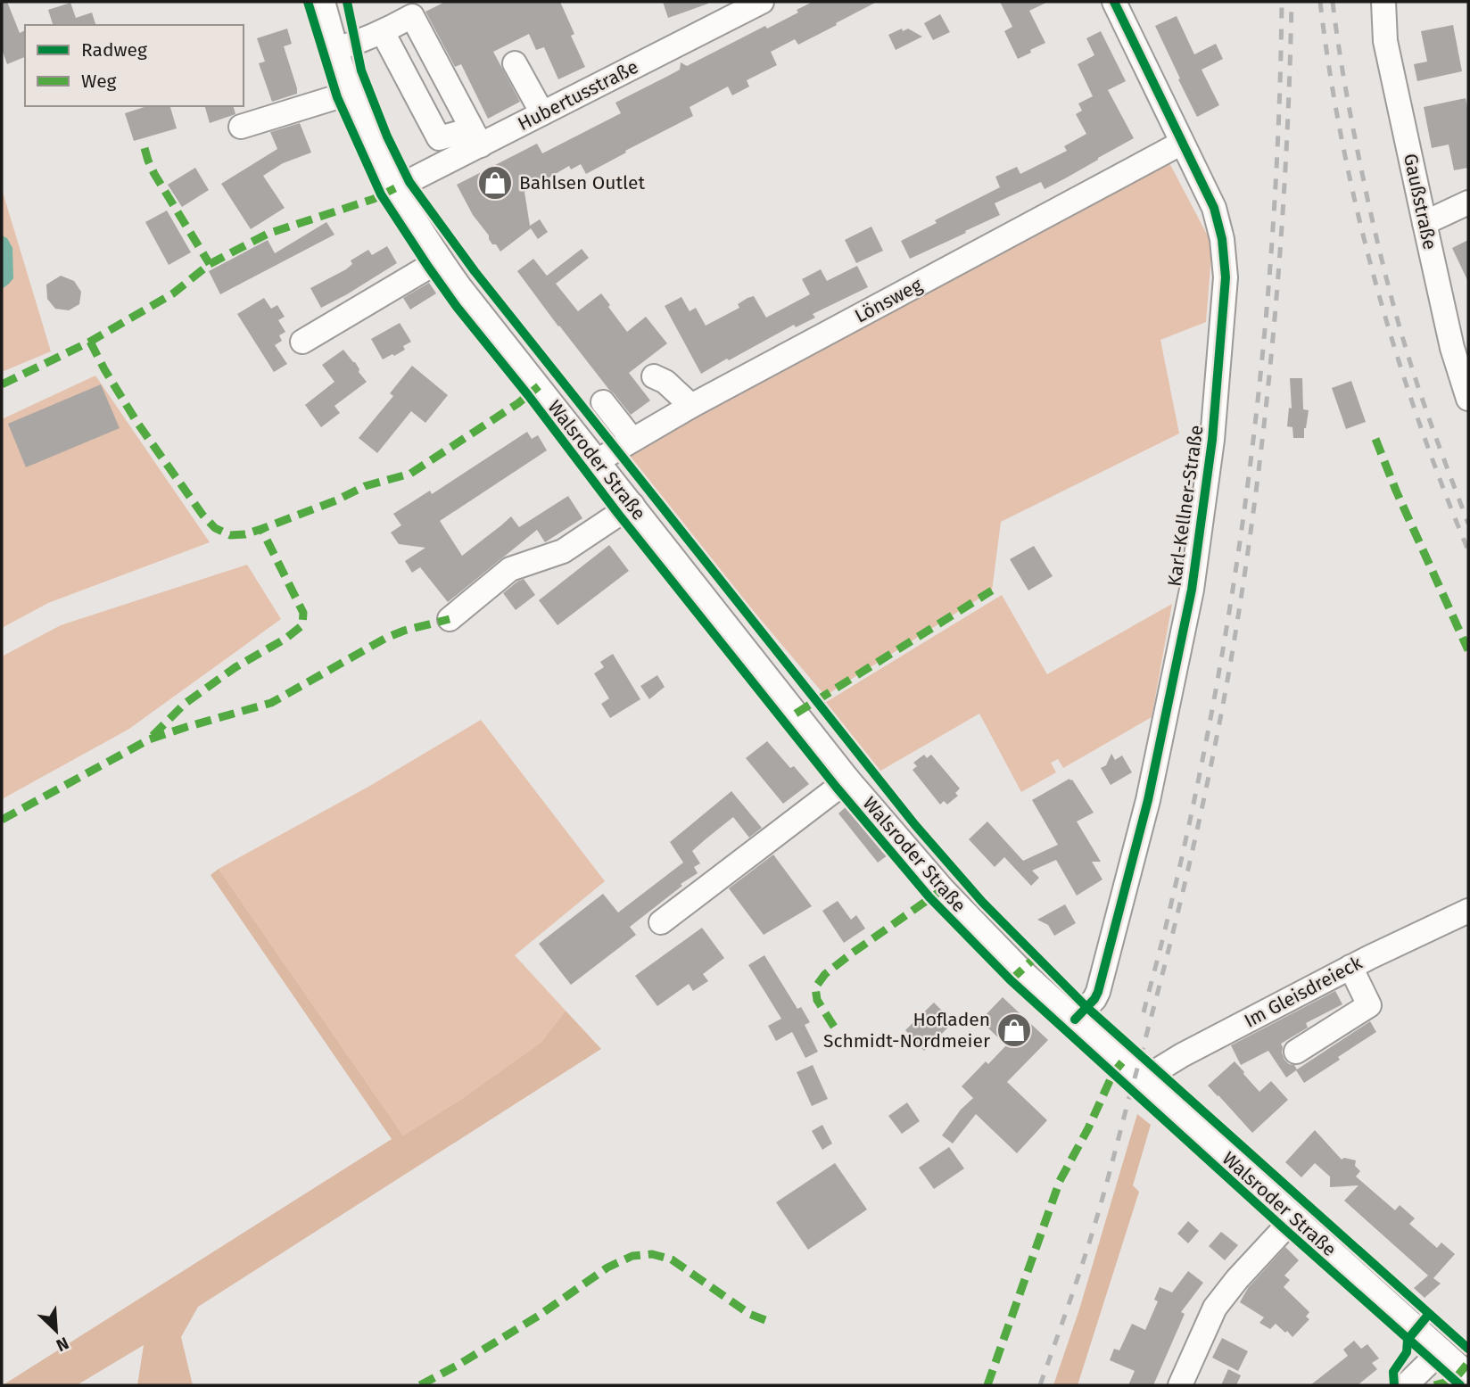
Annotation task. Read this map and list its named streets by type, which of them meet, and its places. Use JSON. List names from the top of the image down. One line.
{"streets":{"street":["Hubertusstraße","Gaußstraße","Lönsweg","Walsroder Straße","Karl-Kellner-Straße","Im Gleisdreieck"]},"crossings":[["Hubertusstraße","Walsroder Straße"],["Lönsweg","Walsroder Straße"],["Lönsweg","Karl-Kellner-Straße"],["Walsroder Straße","Karl-Kellner-Straße"],["Walsroder Straße","Im Gleisdreieck"]],"places":{"shop":["Bahlsen Outlet","Hofladen Schmidt-Nordmeier"]},"legend":["Radweg","Weg"],"north":"bottom right"}
